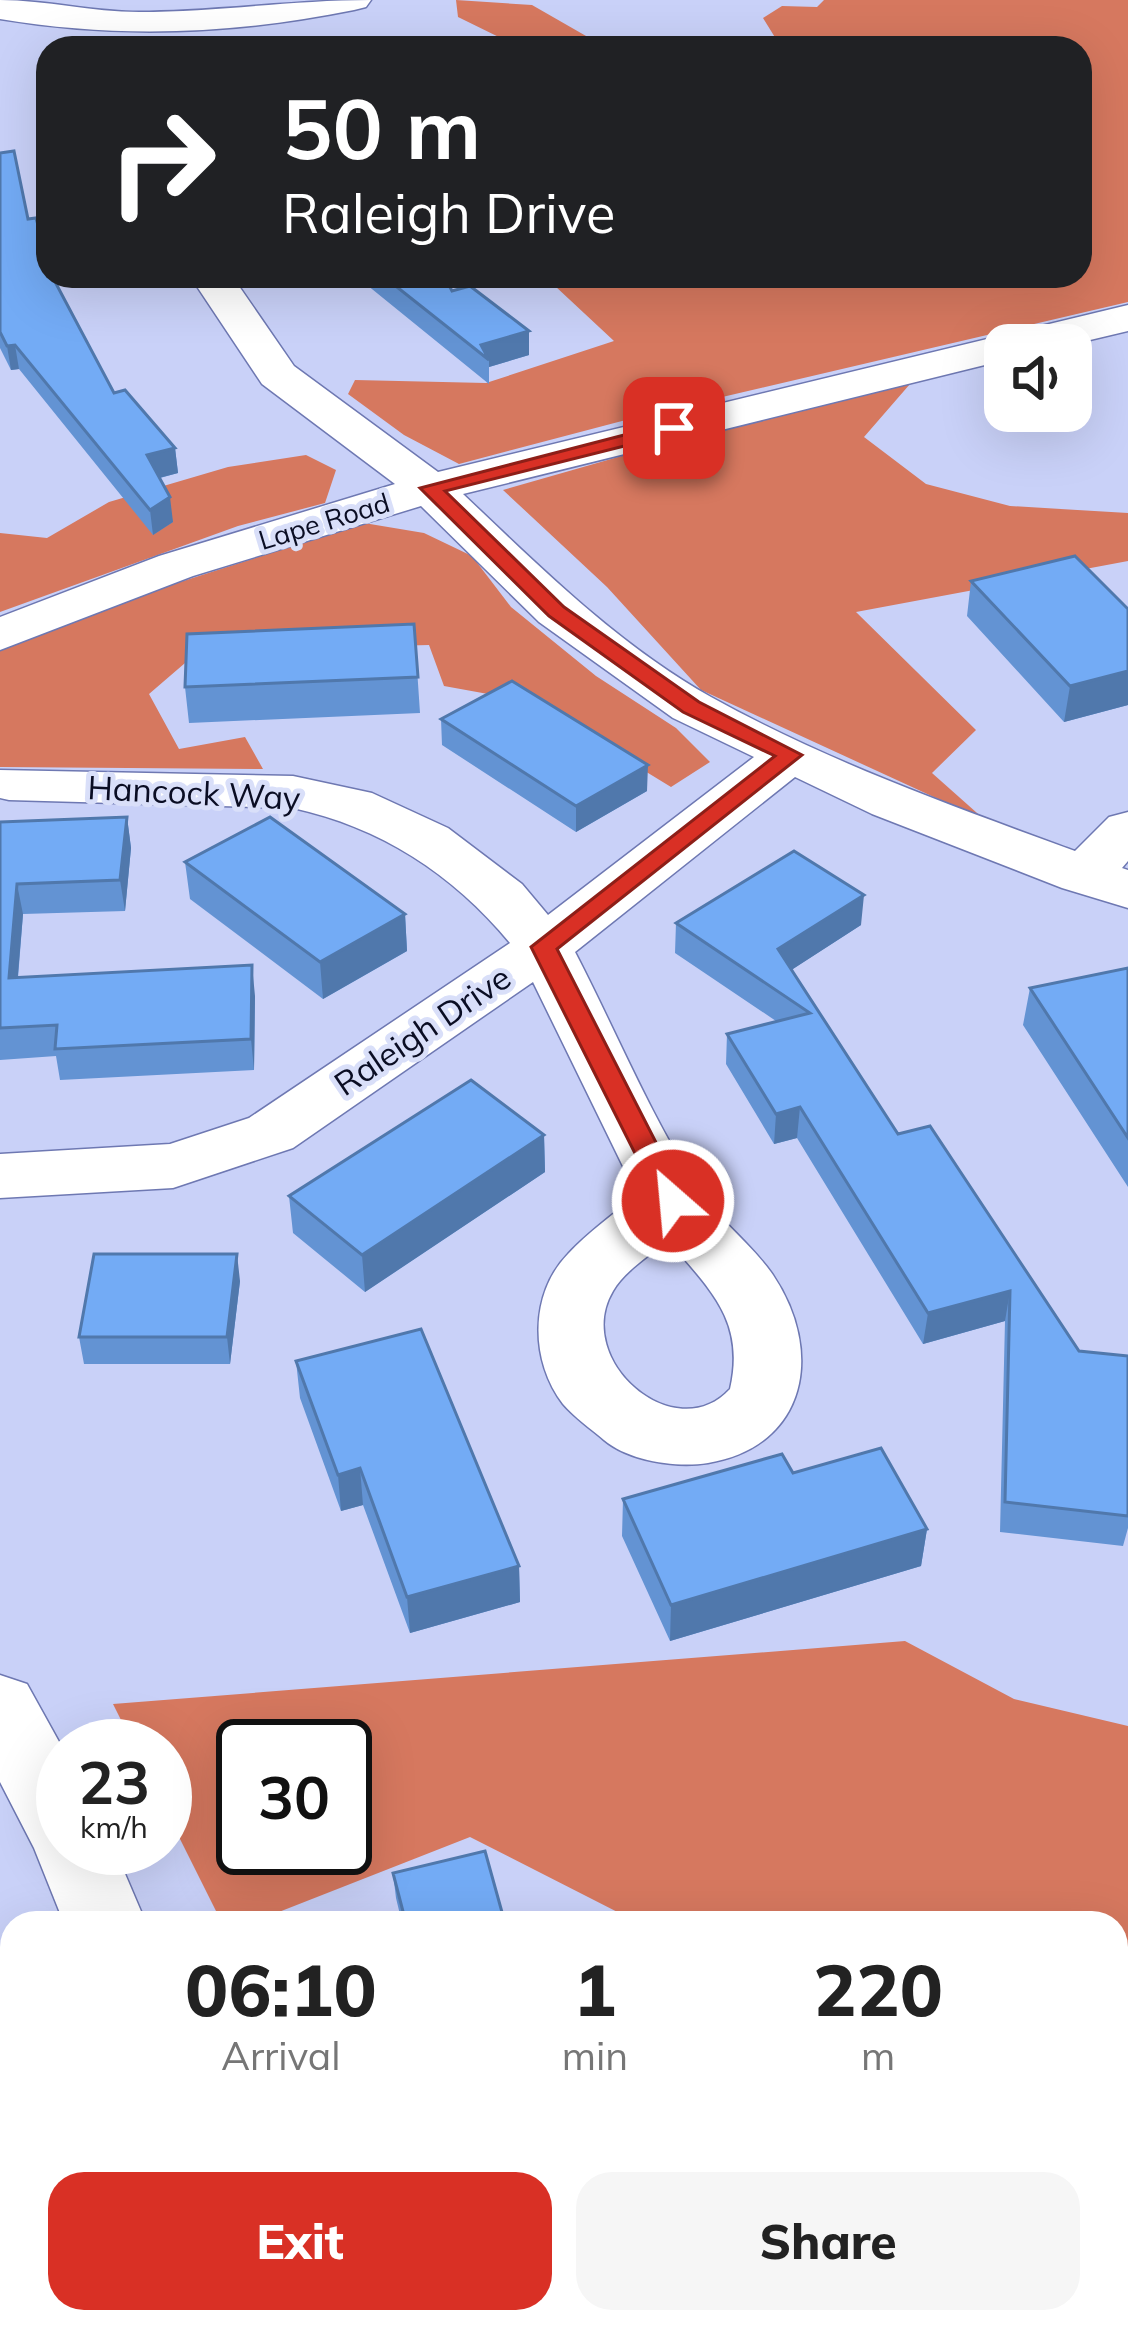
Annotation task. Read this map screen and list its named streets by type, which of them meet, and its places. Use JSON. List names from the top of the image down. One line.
{"streets":{"street":["Lape Road","Hancock Way","Raleigh Drive"]},"crossings":[["Hancock Way","Raleigh Drive"]],"page":{"turn":["50 m","Raleigh Drive"],"speed":"23 km/h","limit":"30","eta":["06:10","Arrival","1","min","220","m"],"buttons":["Exit","Share"]}}
